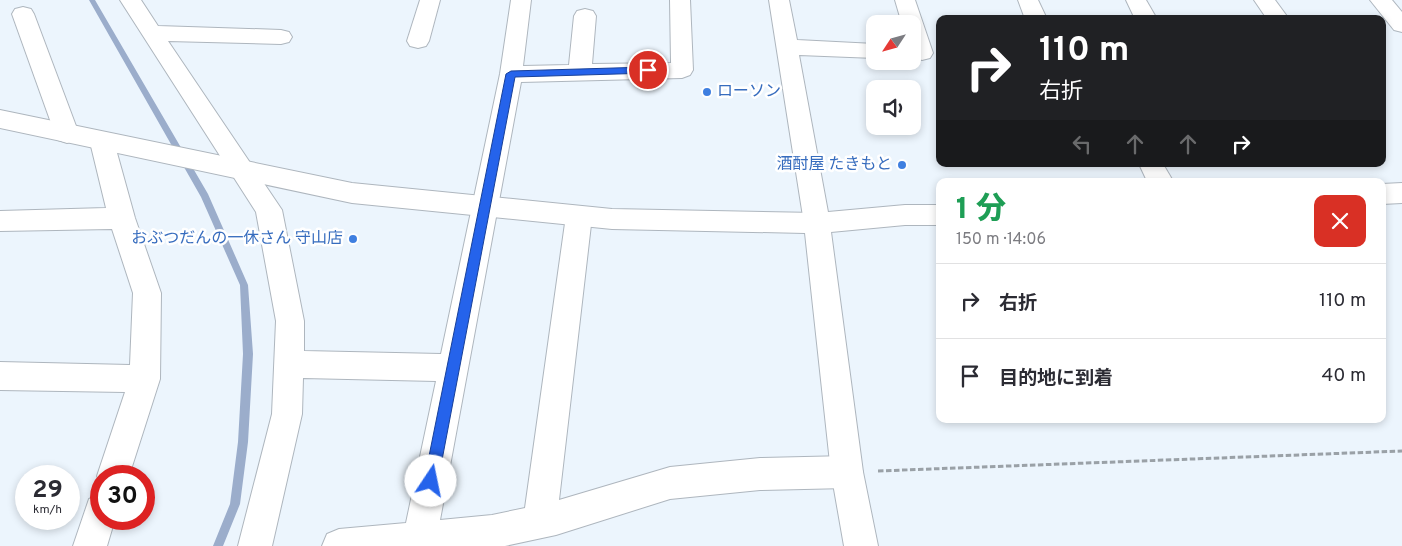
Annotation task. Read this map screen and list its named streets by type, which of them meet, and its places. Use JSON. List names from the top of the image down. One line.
{"places":["ローソン","酒酎屋 たきもと","おぶつだんの一休さん 守山店"],"north":"bottom left","page":{"turn":["110 m","右折"],"heading":["1 分","150 m · 14:06"],"list":[{"name":"右折","value":"110 m"},{"name":"目的地に到着","value":"40 m"}],"speed":"29 km/h","limit":"30"}}
